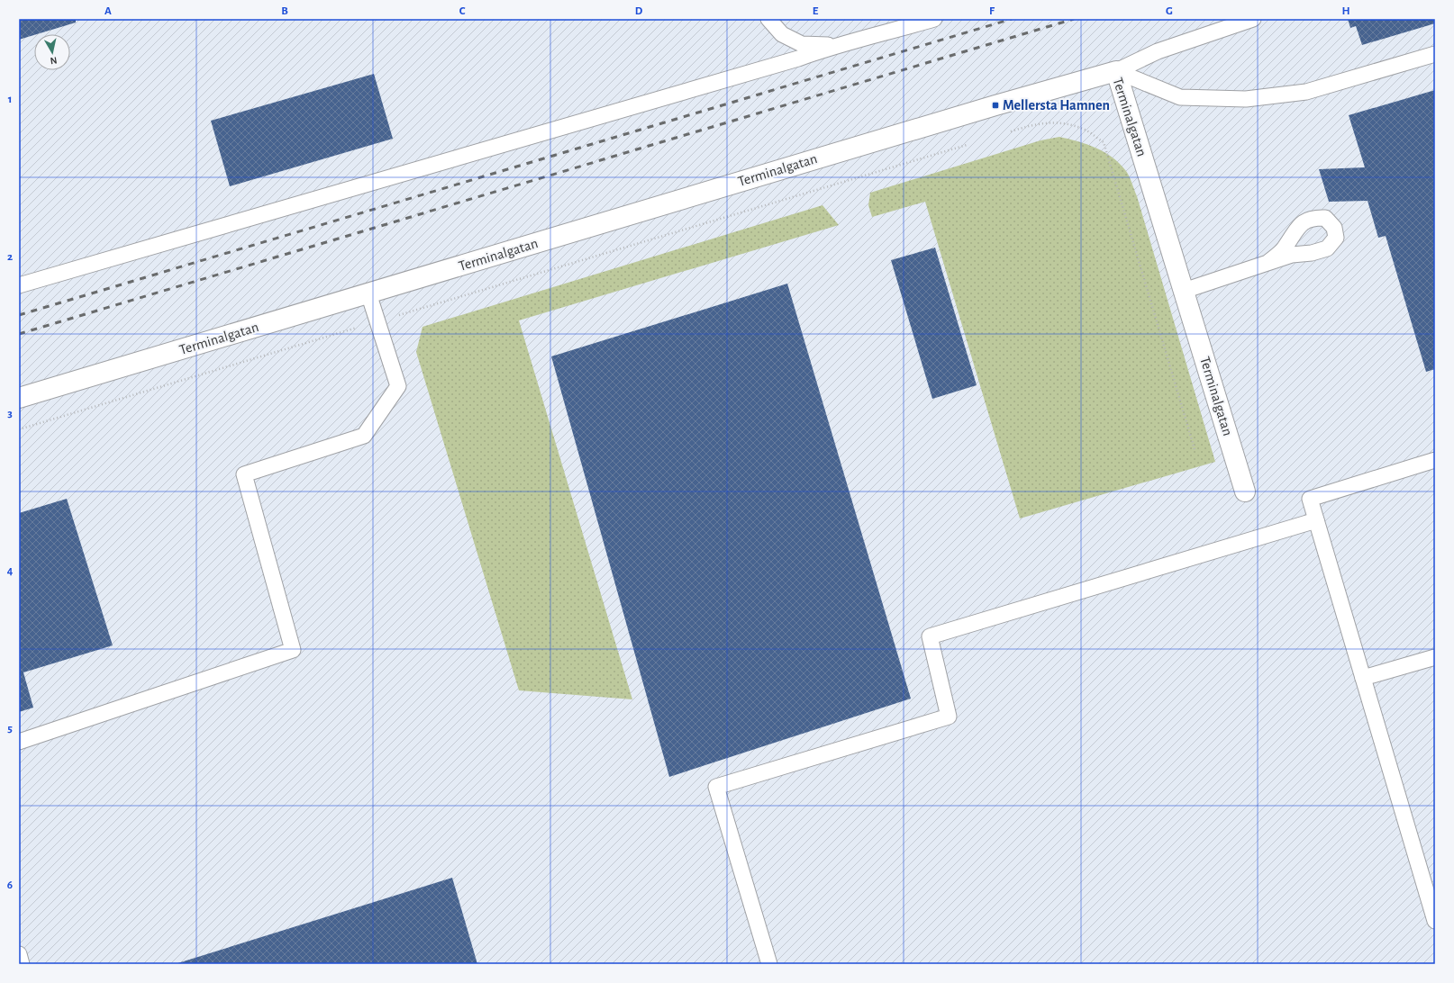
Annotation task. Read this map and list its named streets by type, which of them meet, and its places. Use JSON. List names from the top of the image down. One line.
{"streets":{"street":["Terminalgatan"]},"places":{"transit":["Mellersta Hamnen"]},"north":"bottom","grid":{"columns":["A","B","C","D","E","F","G","H"],"rows":["1","2","3","4","5","6"]}}
